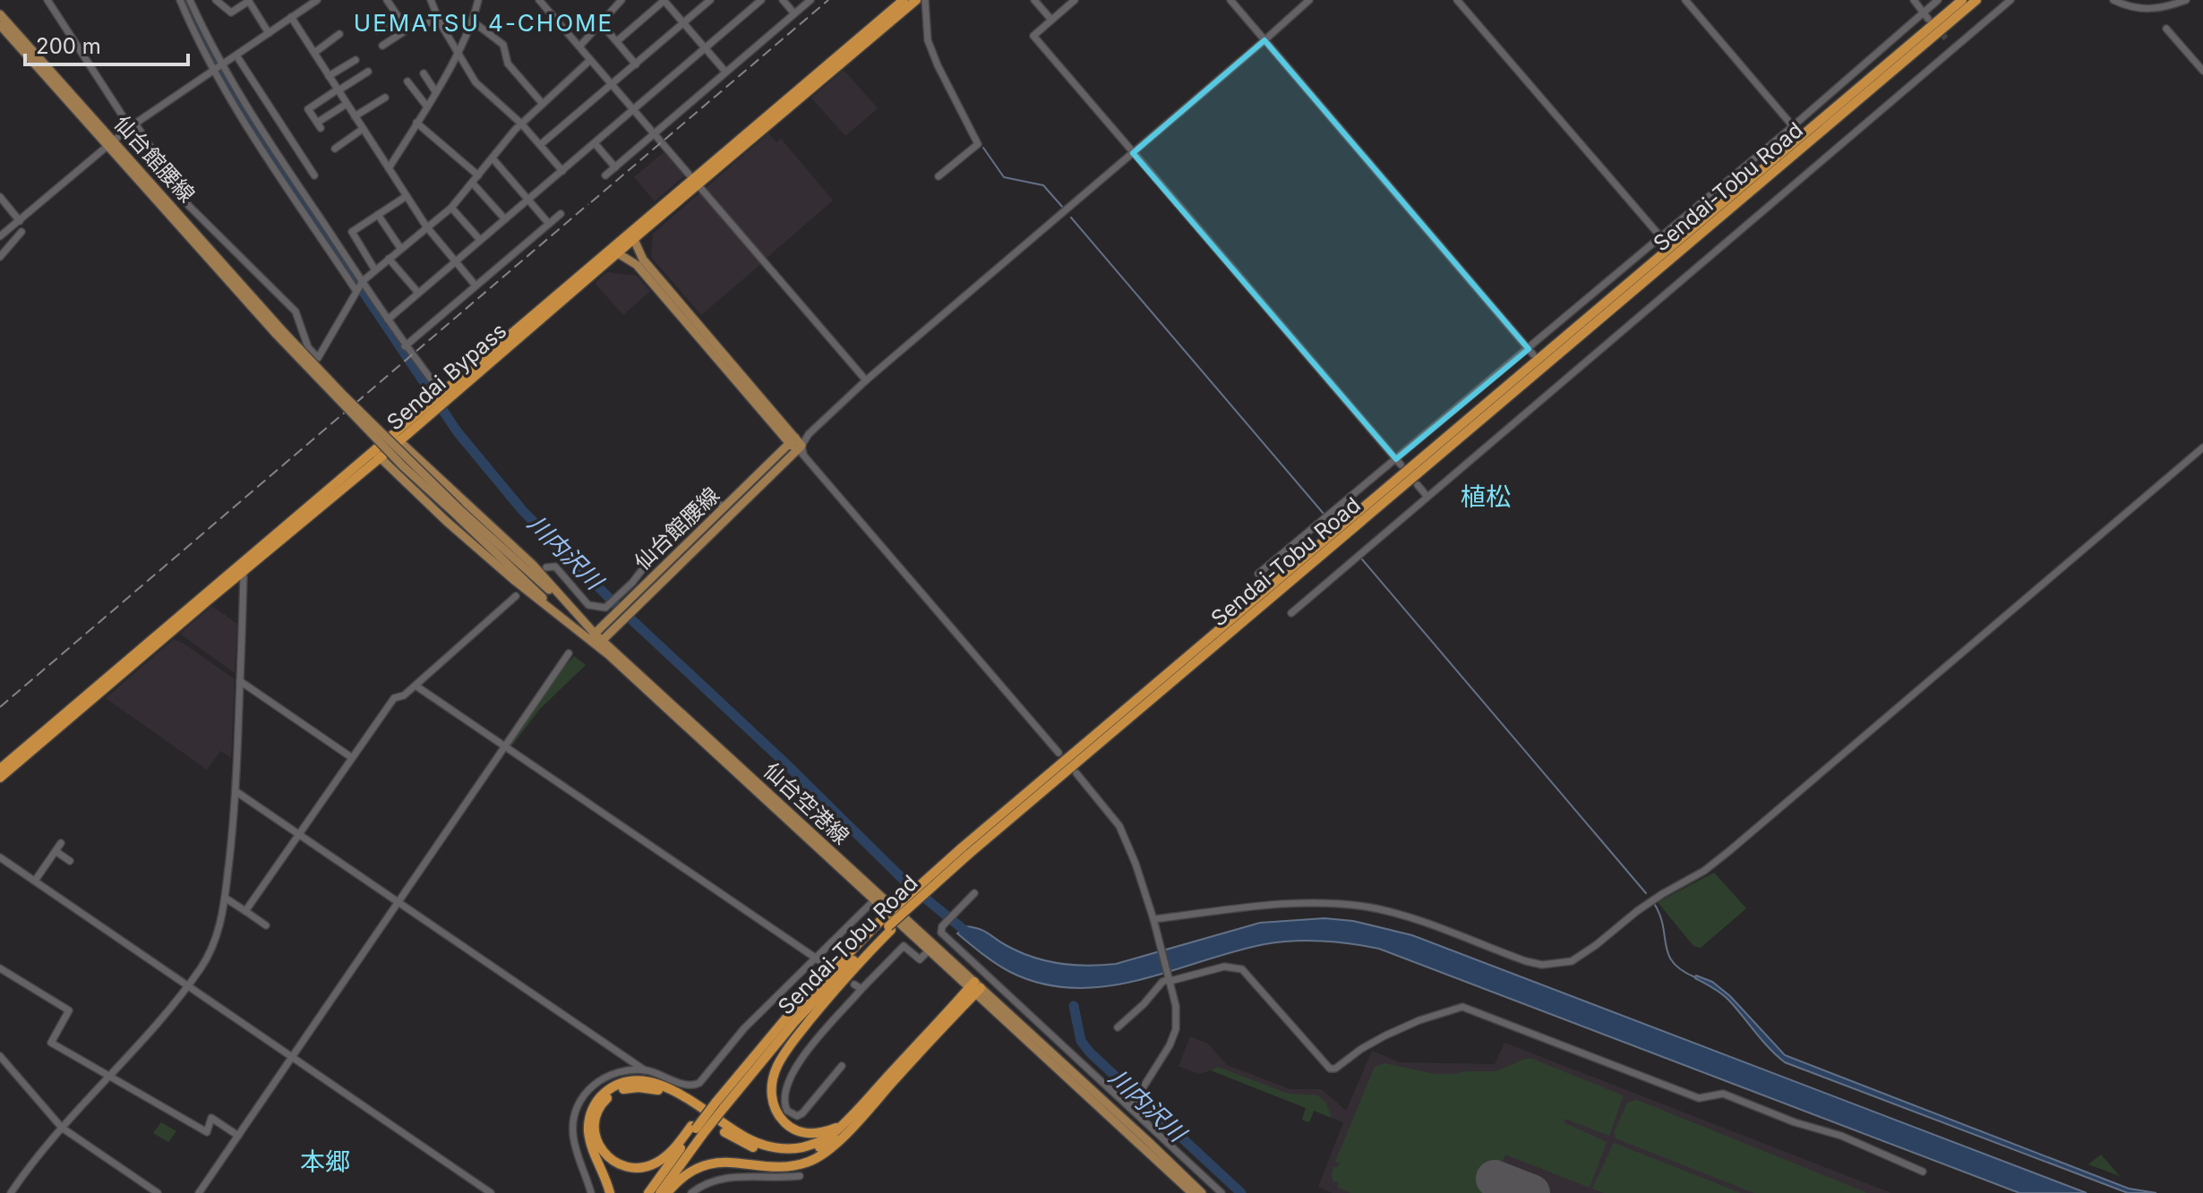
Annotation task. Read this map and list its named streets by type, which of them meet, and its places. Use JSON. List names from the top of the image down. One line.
{"streets":{"highway":["Sendai-Tobu Road","Sendai Bypass"],"main road":["仙台館腰線","仙台空港線"]},"crossings":[["仙台館腰線","仙台空港線"],["Sendai Bypass","仙台空港線"]],"districts":["UEMATSU 4-CHOME","植松","本郷"],"water":["川内沢川"],"scale_bar":"200 m"}
